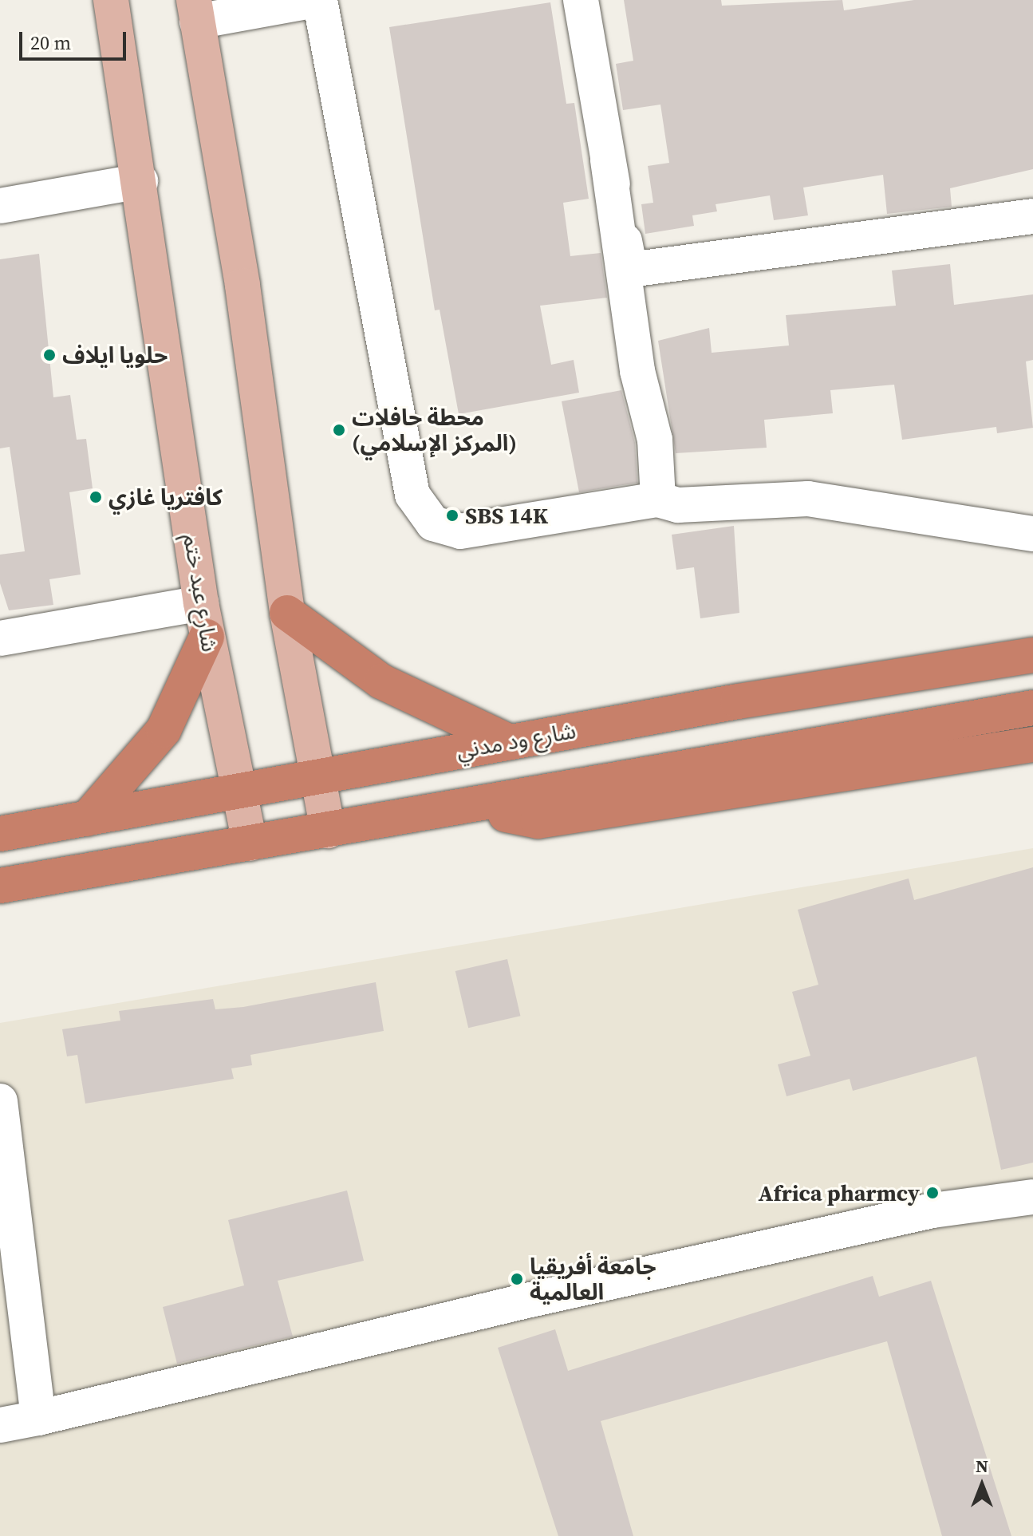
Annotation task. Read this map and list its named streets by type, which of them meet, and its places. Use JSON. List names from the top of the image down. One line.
{"streets":{"highway":["شارع ود مدني"],"main road":["شارع عبد ختم"]},"crossings":[["شارع عبد ختم","شارع ود مدني"]],"places":["حلويا ايلاف","محطة حافلات (المركز الإسلامي)","كافتريا غازي","SBS 14K","Africa pharmcy","جامعة أفريقيا العالمية"],"scale_bar":"20 m","north":"top"}
